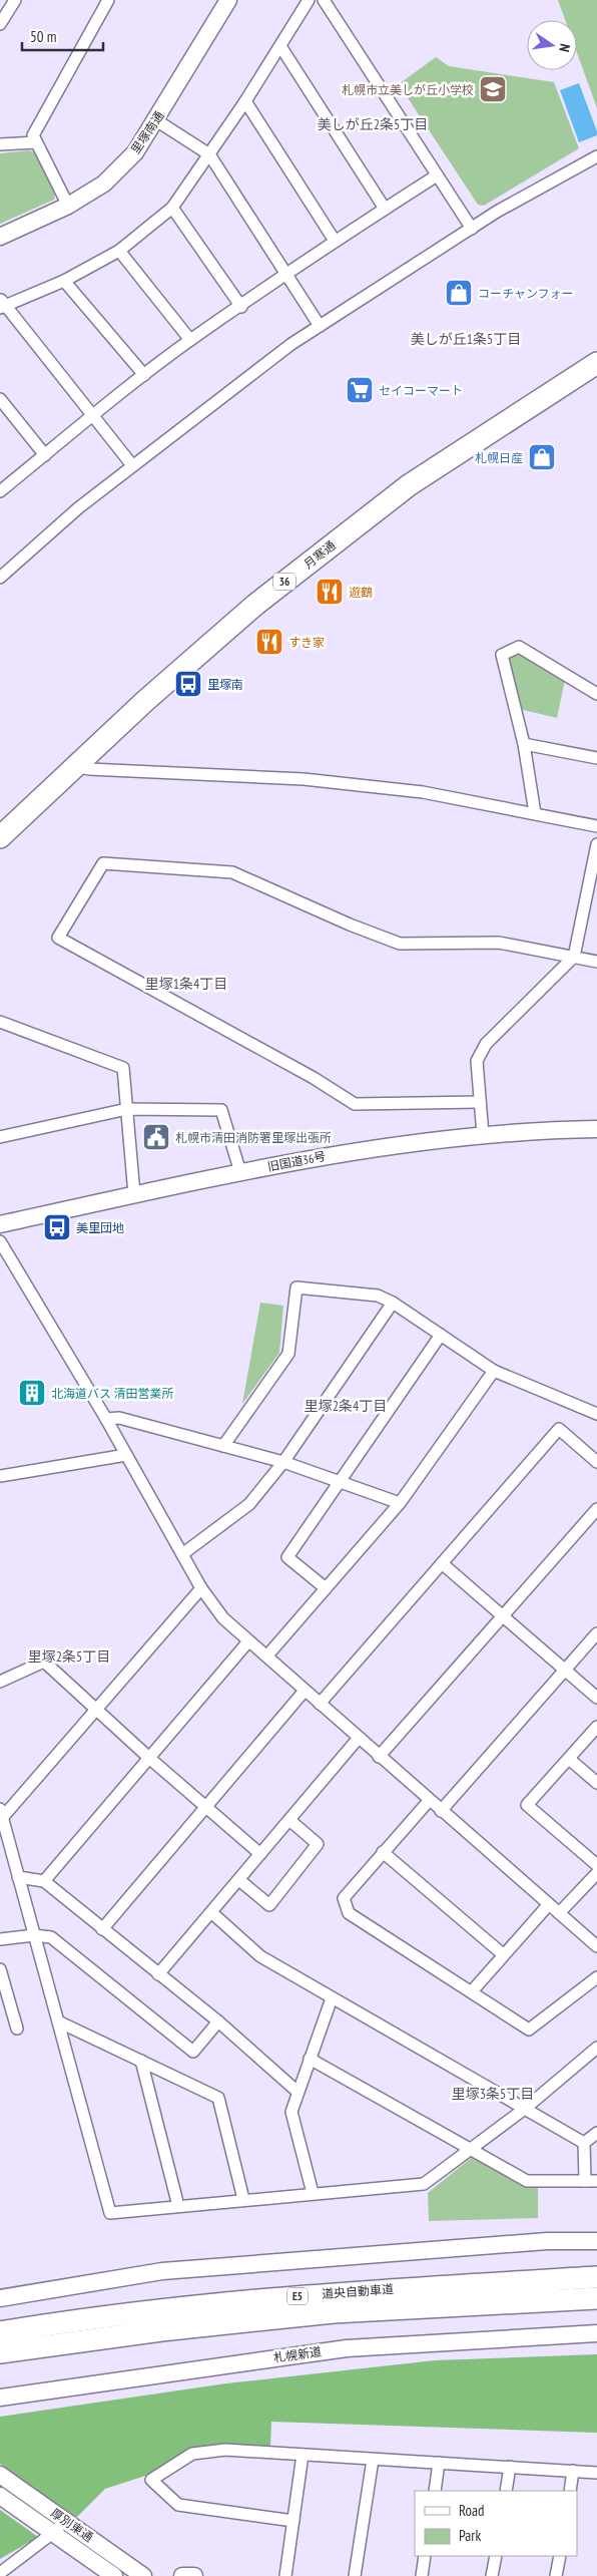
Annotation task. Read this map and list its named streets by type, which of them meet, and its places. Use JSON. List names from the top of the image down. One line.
{"streets":{"highway":["月寒通","36","道央自動車道","E5"],"street":["里塚南通","旧国道36号","札幌新道","厚別東通"]},"districts":["美しが丘2条5丁目","美しが丘1条5丁目","里塚1条4丁目","里塚2条4丁目","里塚2条5丁目","里塚3条5丁目"],"places":{"school or university":["札幌市立美しが丘小学校"],"shop":["コーチャンフォー","札幌日産"],"supermarket":["セイコーマート"],"restaurant":["遊鶴","すき家"],"bus stop":["里塚南","美里団地"],"public building":["札幌市清田消防署里塚出張所"],"building":["北海道バス 清田営業所"]},"legend":["Road","Park"],"scale_bar":"50 m","north":"right"}
